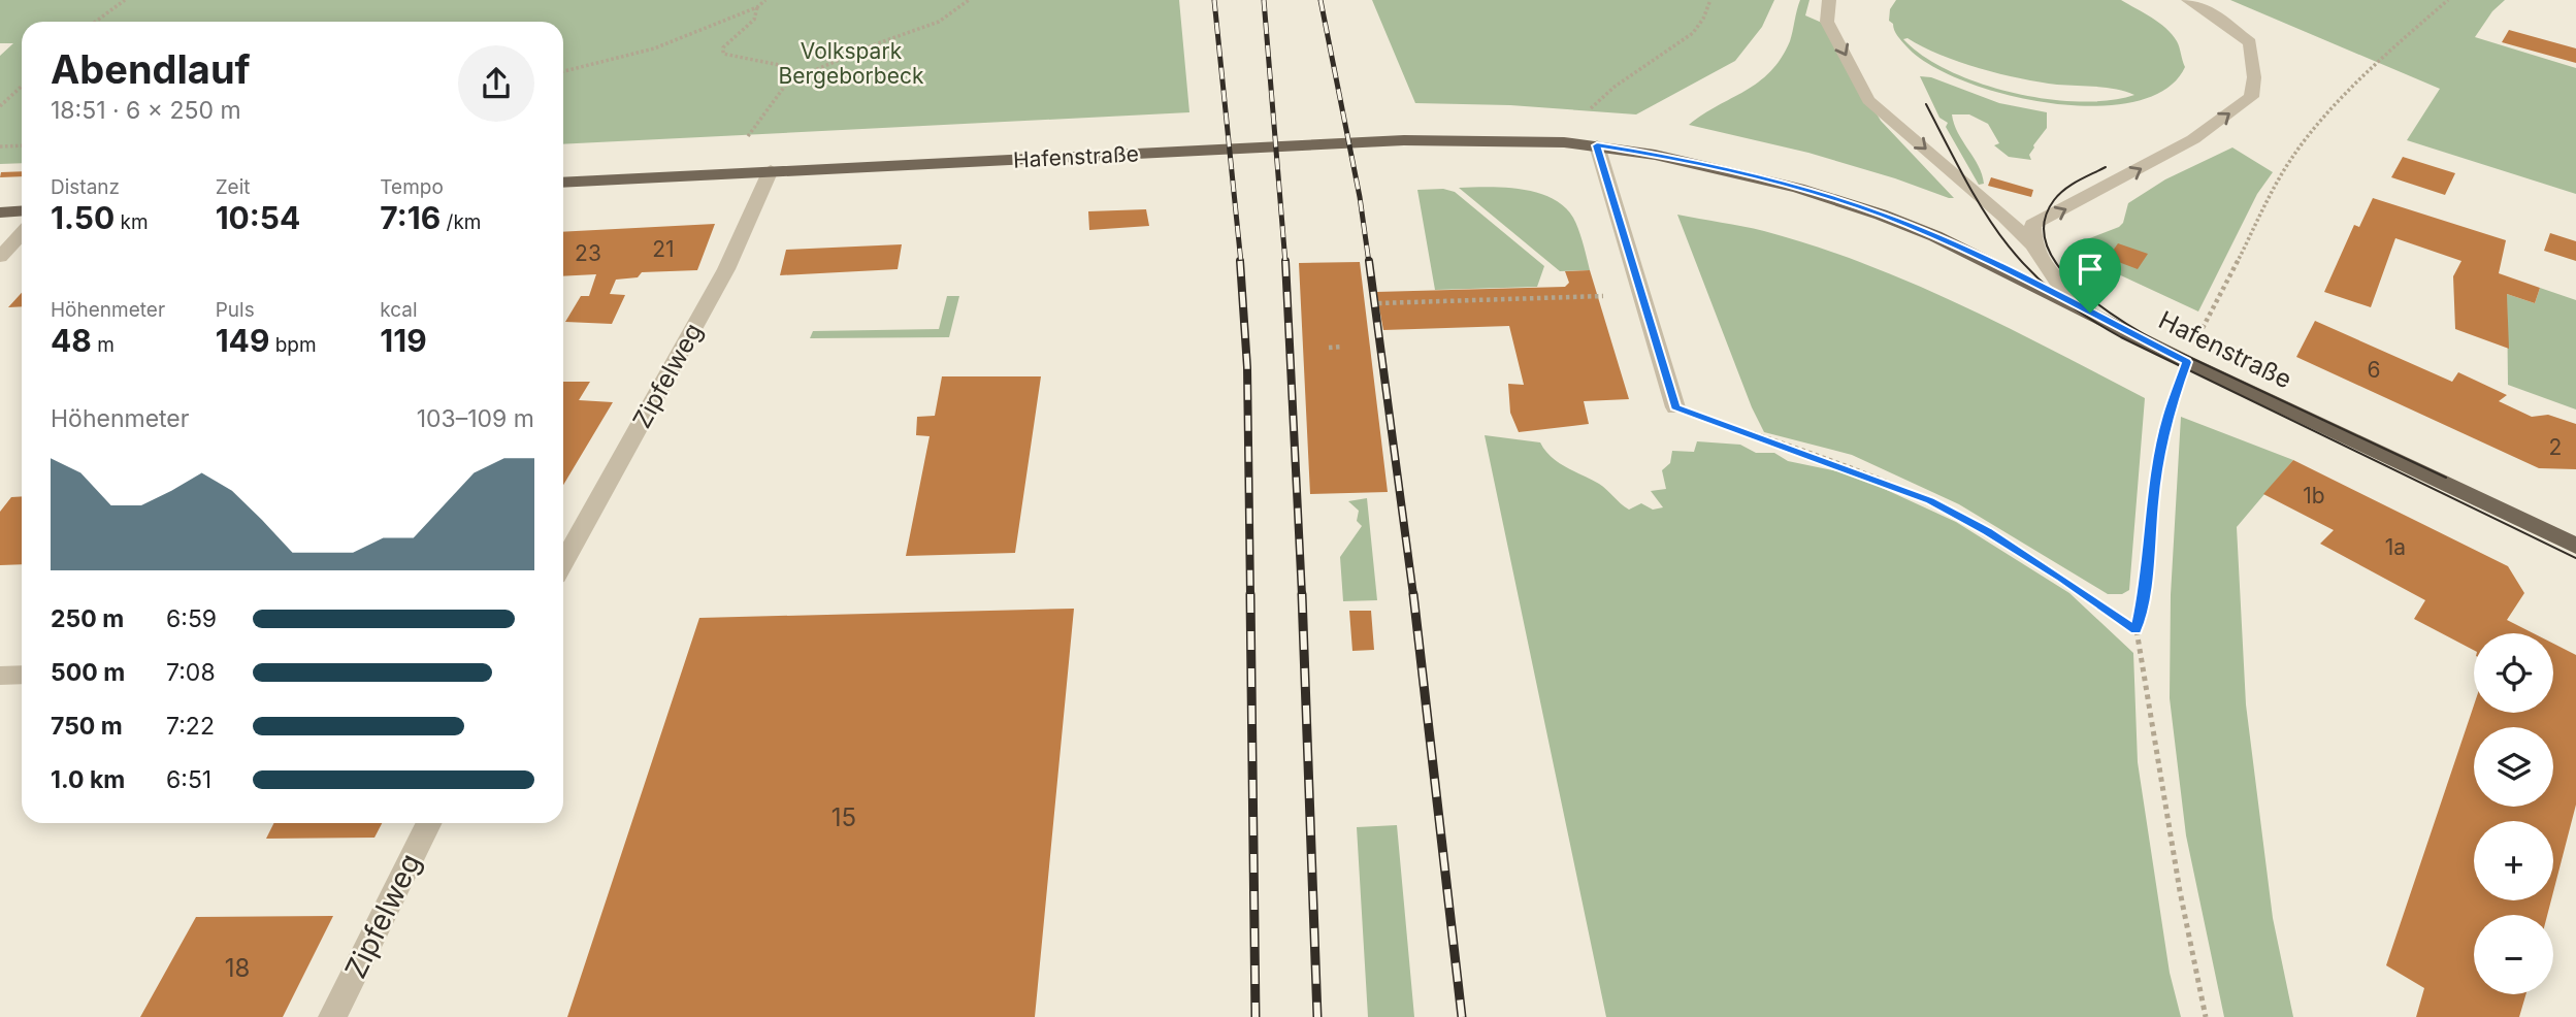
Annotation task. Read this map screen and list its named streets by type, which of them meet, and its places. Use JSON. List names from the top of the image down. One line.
{"streets":{"main road":["Hafenstraße"],"street":["Zipfelweg"]},"crossings":[["Hafenstraße","Zipfelweg"]],"parks":["Volkspark Bergeborbeck"],"house_numbers":["21","23","6","2","1b","1a","15","18"],"page":{"heading":["Abendlauf","18:51 · 6 × 250 m"],"stats":[["Distanz","1.50 km"],["Zeit","10:54"],["Tempo","7:16 /km"],["Höhenmeter","48 m"],["Puls","149 bpm"],["kcal","119"]],"chart":["Höhenmeter","103–109 m"],"list":[{"name":"250 m","note":"6:59"},{"name":"500 m","note":"7:08"},{"name":"750 m","note":"7:22"},{"name":"1.0 km","note":"6:51"}],"map_buttons":["+","−"]}}
